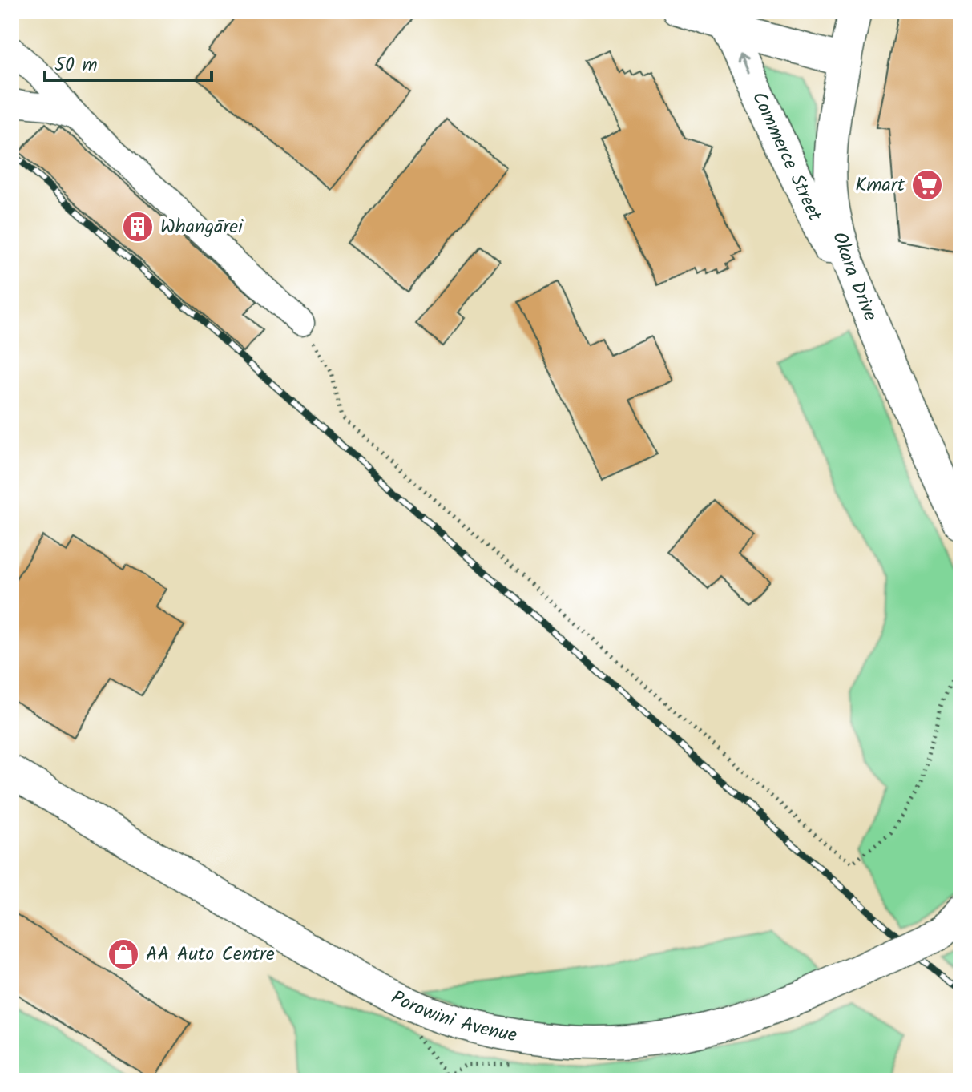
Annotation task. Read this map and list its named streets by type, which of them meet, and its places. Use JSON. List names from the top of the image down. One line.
{"streets":{"main road":["Commerce Street","Okara Drive","Porowini Avenue"]},"crossings":[["Commerce Street","Okara Drive"]],"one_way":["Commerce Street"],"places":{"supermarket":["Kmart"],"building":["Whangārei"],"shop":["AA Auto Centre"]},"scale_bar":"50 m"}
